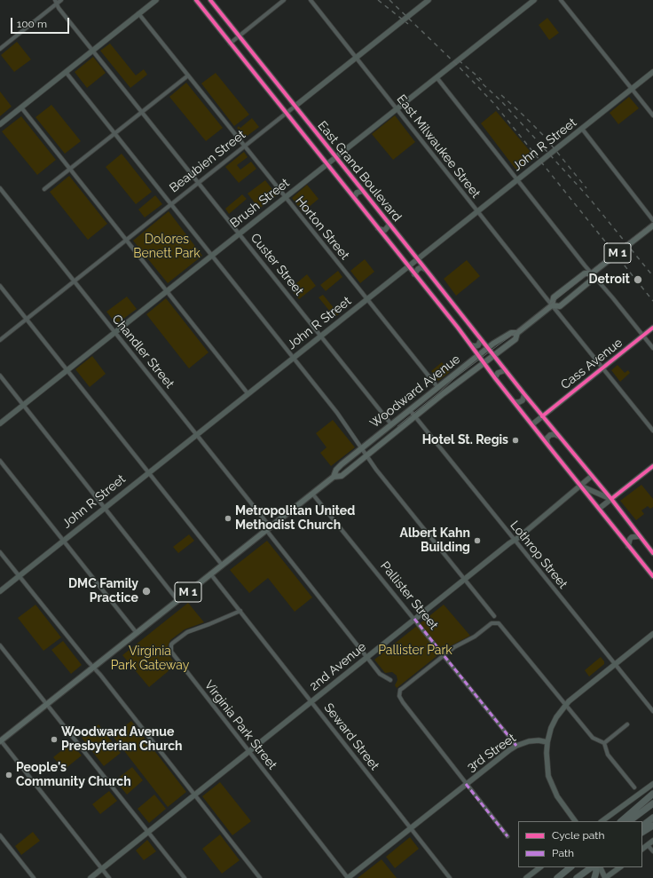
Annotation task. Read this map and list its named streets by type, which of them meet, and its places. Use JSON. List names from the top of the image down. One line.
{"streets":{"main road":["M 1","Woodward Avenue"],"street":["John R Street","East Milwaukee Street","Beaubien Street","East Grand Boulevard","Brush Street","Horton Street","Custer Street","Chandler Street","Cass Avenue","Lothrop Street","Pallister Street","2nd Avenue","Virginia Park Street","Seward Street","3rd Street"]},"crossings":[["John R Street","East Milwaukee Street"],["John R Street","East Grand Boulevard"],["John R Street","Horton Street"],["John R Street","Custer Street"],["John R Street","Chandler Street"],["East Milwaukee Street","Beaubien Street"],["East Milwaukee Street","Brush Street"],["East Milwaukee Street","Cass Avenue"],["East Milwaukee Street","Woodward Avenue"],["Beaubien Street","East Grand Boulevard"],["Beaubien Street","Horton Street"],["Beaubien Street","Custer Street"],["Beaubien Street","Chandler Street"],["East Grand Boulevard","Brush Street"],["East Grand Boulevard","Cass Avenue"],["East Grand Boulevard","Woodward Avenue"],["East Grand Boulevard","2nd Avenue"],["Brush Street","Horton Street"],["Brush Street","Custer Street"],["Brush Street","Chandler Street"],["Horton Street","Woodward Avenue"],["Custer Street","Woodward Avenue"],["Chandler Street","Woodward Avenue"],["Chandler Street","2nd Avenue"],["Woodward Avenue","Lothrop Street"],["Woodward Avenue","Pallister Street"],["Woodward Avenue","Seward Street"],["Lothrop Street","2nd Avenue"],["Pallister Street","2nd Avenue"],["Pallister Street","3rd Street"],["2nd Avenue","Virginia Park Street"],["2nd Avenue","Seward Street"],["Virginia Park Street","Seward Street"],["Virginia Park Street","3rd Street"],["Seward Street","3rd Street"]],"parks":["Dolores Benett Park","Pallister Park","Virginia Park Gateway"],"places":["Detroit","Hotel St. Regis","Metropolitan United Methodist Church","Albert Kahn Building","DMC Family Practice","Woodward Avenue Presbyterian Church","People's Community Church"],"legend":["Cycle path","Path"],"scale_bar":"100 m"}
